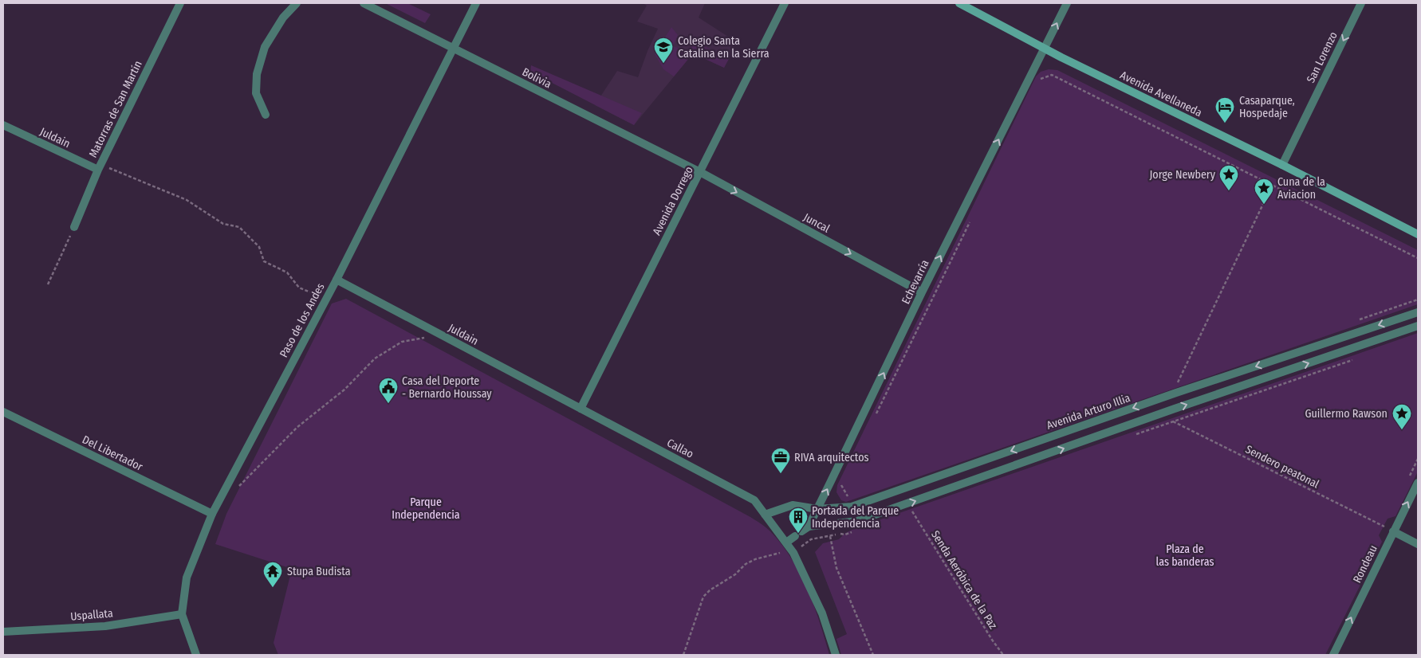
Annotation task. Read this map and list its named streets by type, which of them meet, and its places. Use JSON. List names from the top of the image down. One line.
{"streets":{"main road":["Avenida Avellaneda"],"street":["San Lorenzo","Bolivia","Matorras de San Martín","Juldain","Avenida Dorrego","Juncal","Echevarría","Paso de los Andes","Avenida Arturo Illia","Callao","Del Libertador","Rondeau","Uspallata"],"path":["Sendero peatonal","Senda Aeróbica de la Paz"]},"crossings":[["San Lorenzo","Avenida Avellaneda"],["Bolivia","Avenida Dorrego"],["Bolivia","Juncal"],["Bolivia","Paso de los Andes"],["Avenida Avellaneda","Echevarría"],["Matorras de San Martín","Juldain"],["Juldain","Avenida Dorrego"],["Juldain","Paso de los Andes"],["Juldain","Callao"],["Avenida Dorrego","Juncal"],["Avenida Dorrego","Callao"],["Juncal","Echevarría"],["Echevarría","Avenida Arturo Illia"],["Paso de los Andes","Del Libertador"],["Paso de los Andes","Uspallata"],["Avenida Arturo Illia","Callao"]],"one_way":["San Lorenzo","Juncal","Echevarría","Avenida Arturo Illia","Rondeau"],"parks":["Parque Independencia","Plaza de las banderas"],"places":{"school or university":["Colegio Santa Catalina en la Sierra"],"hotel":["Casaparque, Hospedaje"],"place":["Jorge Newbery","Cuna de la Aviacion","Guillermo Rawson"],"public building":["Casa del Deporte - Bernardo Houssay"],"office":["RIVA arquitectos"],"building":["Portada del Parque Independencia"],"temple":["Stupa Budista"]}}
